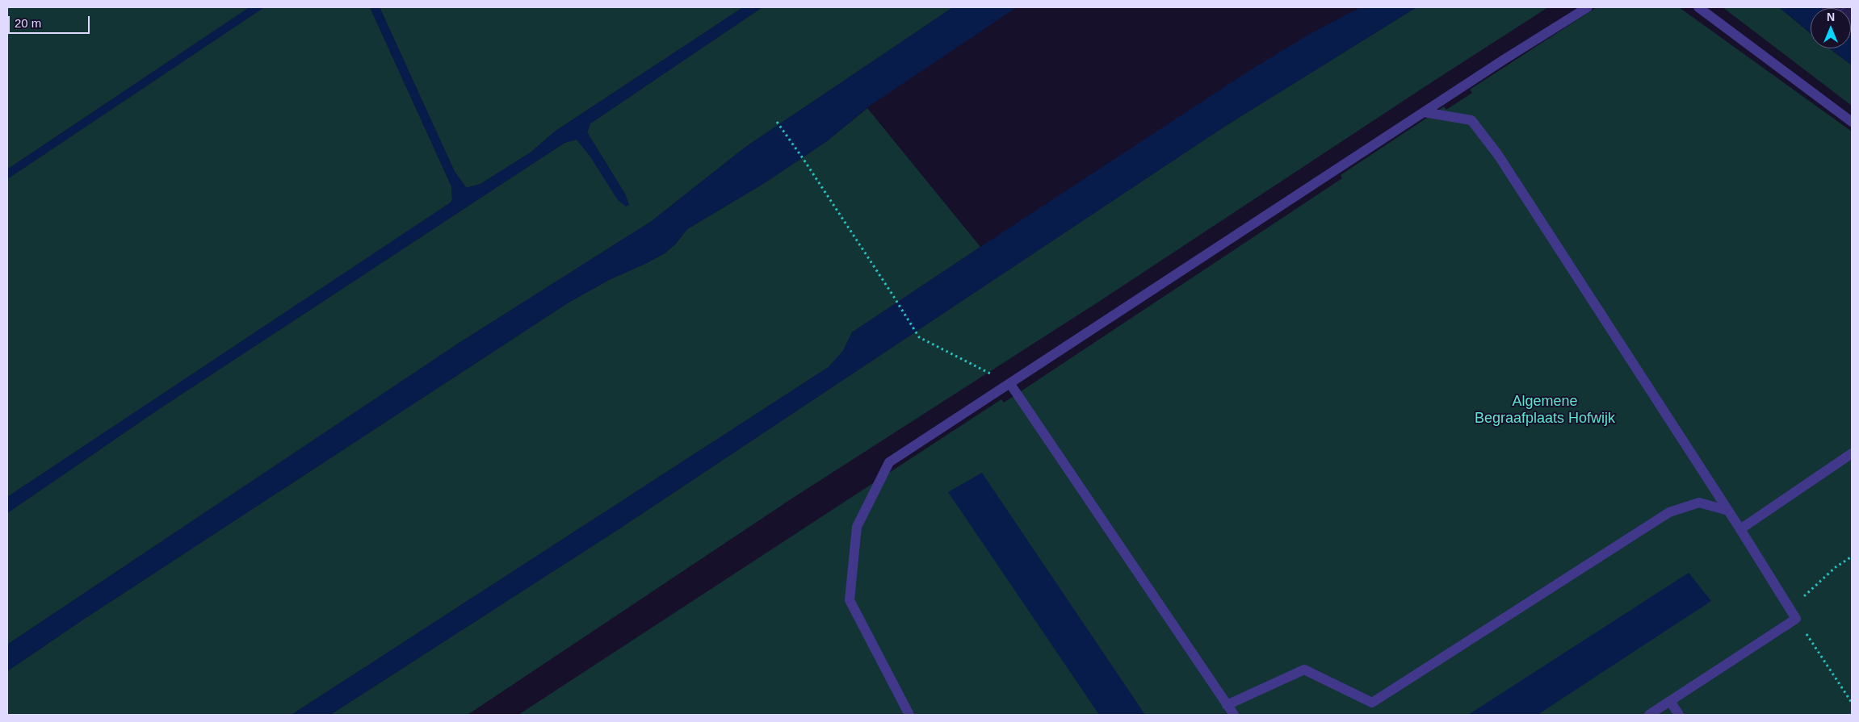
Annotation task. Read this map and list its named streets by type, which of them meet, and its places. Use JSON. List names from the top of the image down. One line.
{"parks":["Algemene Begraafplaats Hofwijk"],"scale_bar":"20 m","north":"top"}
